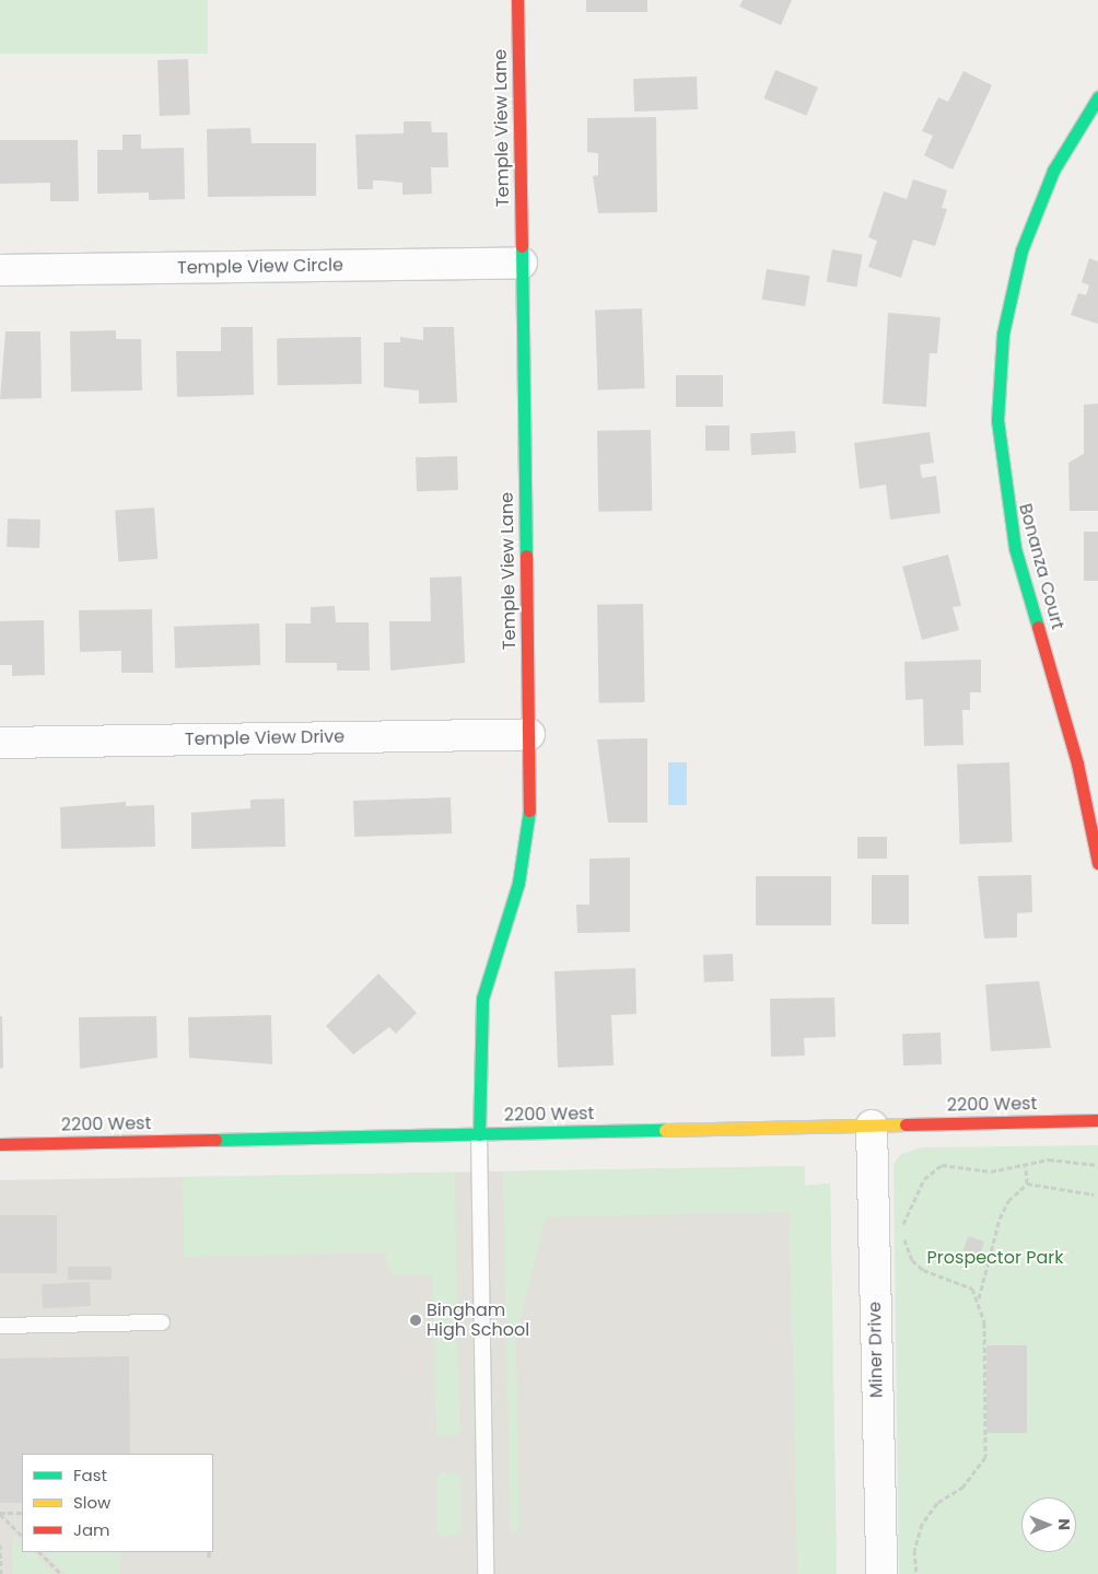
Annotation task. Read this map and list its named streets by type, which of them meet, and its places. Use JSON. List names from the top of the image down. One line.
{"streets":{"street":["Temple View Lane","Temple View Circle","Bonanza Court","Temple View Drive","2200 West","Miner Drive"]},"crossings":[["Temple View Lane","Temple View Circle"],["Temple View Lane","Temple View Drive"],["Temple View Lane","2200 West"],["2200 West","Miner Drive"]],"parks":["Prospector Park"],"places":["Bingham High School"],"legend":["Fast","Slow","Jam"],"north":"right"}
